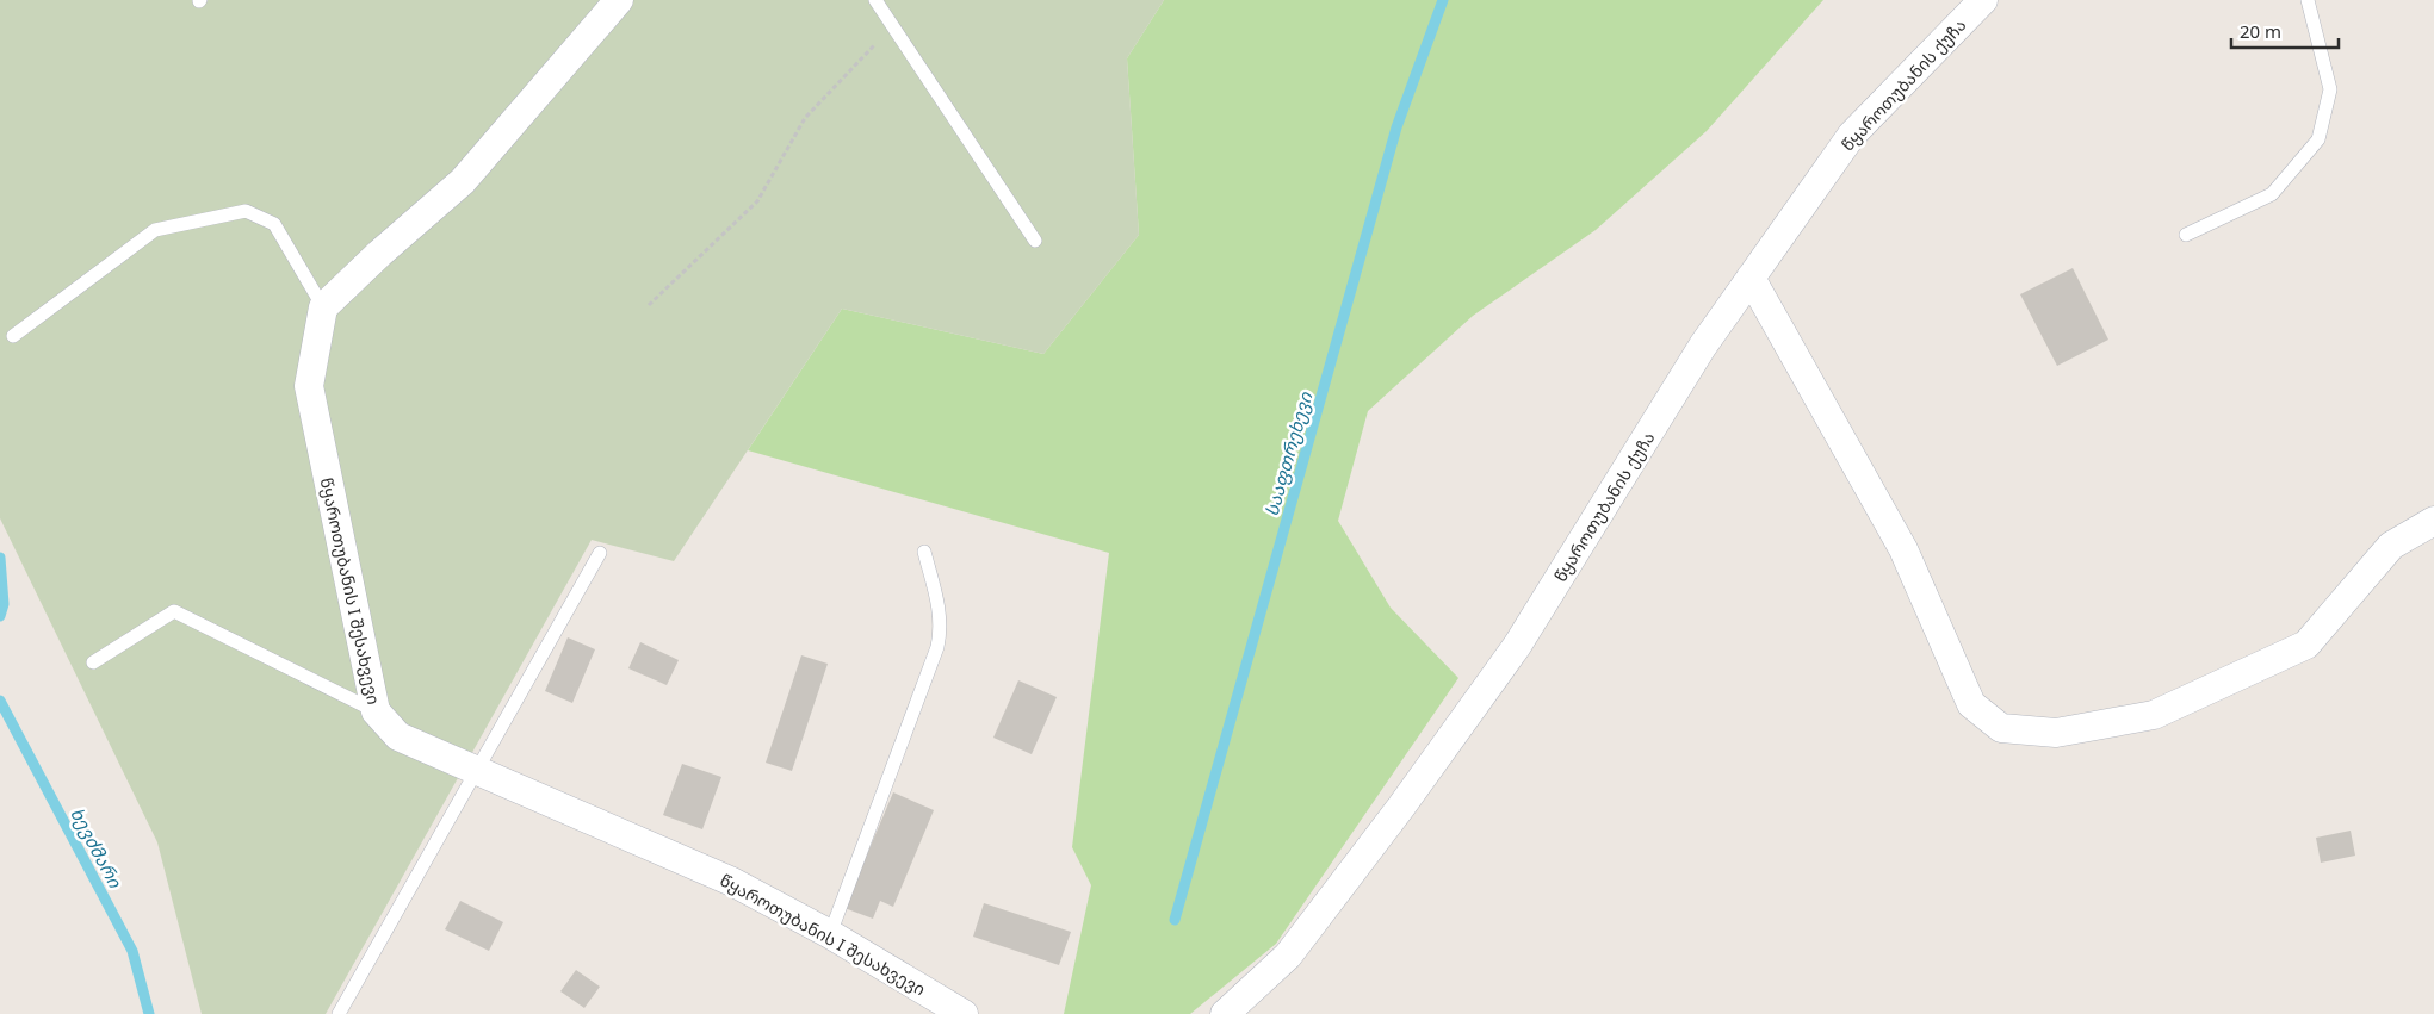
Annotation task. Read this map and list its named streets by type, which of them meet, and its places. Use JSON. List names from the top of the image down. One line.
{"streets":{"street":["წყაროთუბანის ქუჩა","წყაროთუბანის I შესახვევი"]},"water":["სააფთრეხევი","ხევძმარი"],"scale_bar":"20 m"}
